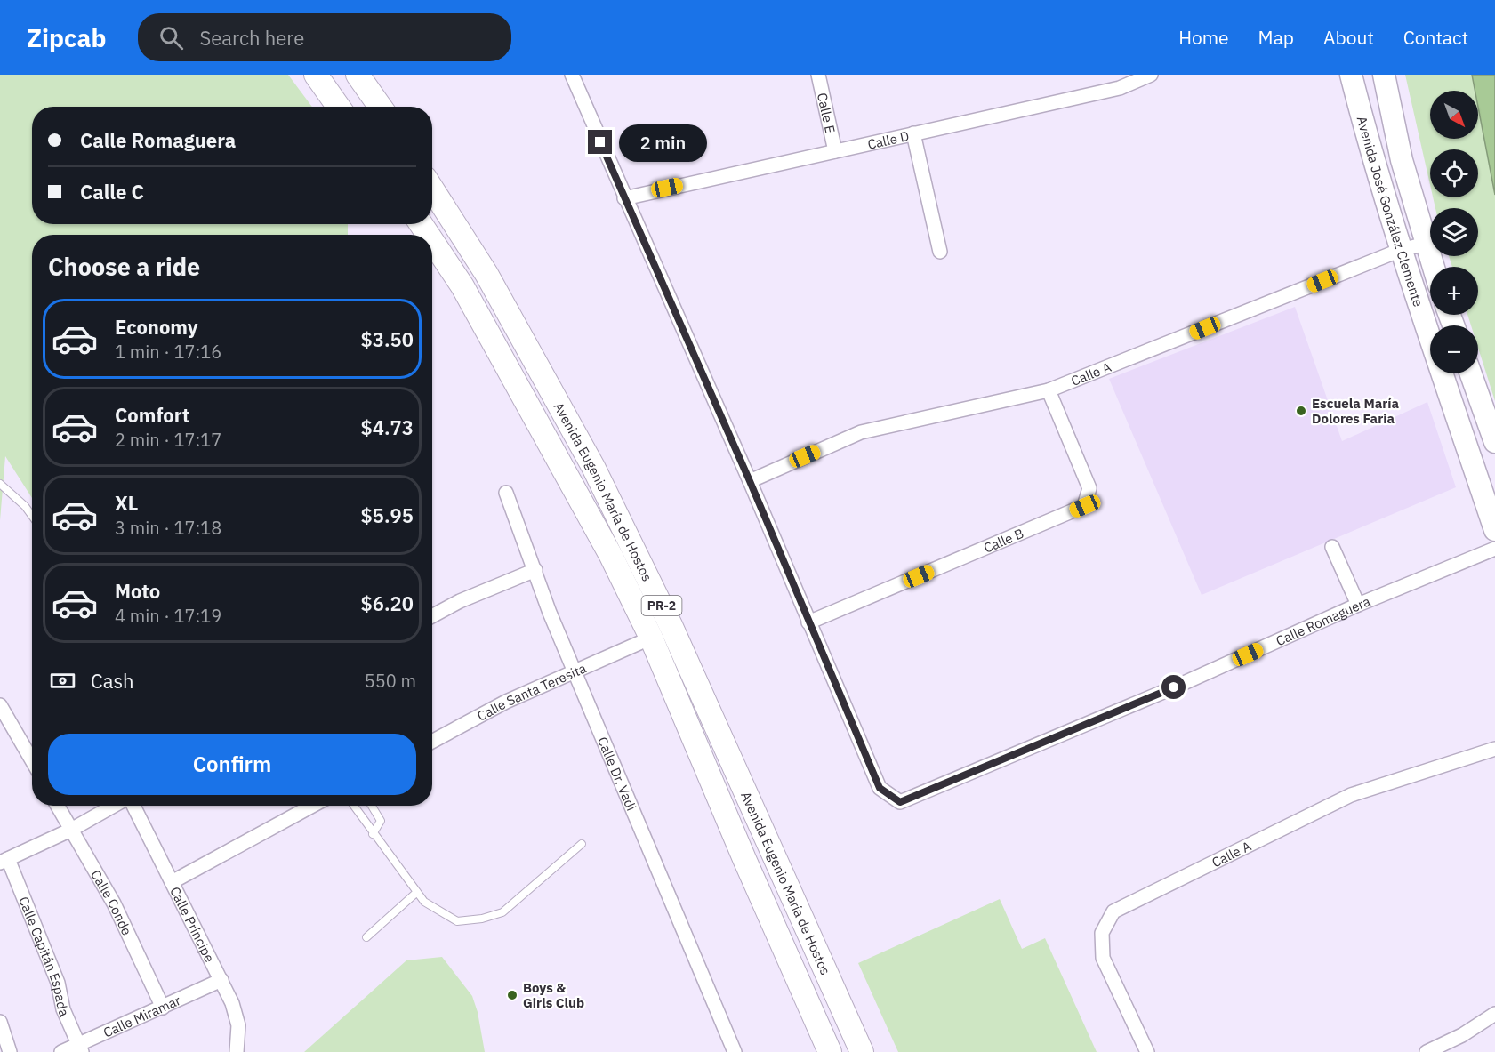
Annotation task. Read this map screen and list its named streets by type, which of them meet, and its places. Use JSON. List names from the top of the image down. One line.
{"streets":{"highway":["Avenida Eugenio María de Hostos","PR-2"],"main road":["Avenida José González Clemente"],"street":["Calle E","Calle D","Calle A","Calle B","Calle Romaguera","Calle Santa Teresita","Calle Dr. Vadi","Calle Conde","Calle Príncipe","Calle Capitán Espada","Calle Miramar"]},"crossings":[["Calle E","Calle D"],["Avenida José González Clemente","Calle A"],["Calle A","Calle B"],["Calle B","Calle Romaguera"],["Calle Santa Teresita","Calle Dr. Vadi"],["Calle Conde","Calle Miramar"],["Calle Príncipe","Calle Miramar"],["Calle Capitán Espada","Calle Miramar"]],"places":["Escuela María Dolores Faria","Boys & Girls Club"],"north":"bottom right","page":{"header":"Zipcab","search":"Search here","nav":["Home","Map","About","Contact"],"map_buttons":["+","−"],"banner":["Calle Romaguera","Calle C"],"bubble":"2 min","heading":"Choose a ride","list":[{"name":"Economy","note":"1 min · 17:16","value":"$3.50"},{"name":"Comfort","note":"2 min · 17:17","value":"$4.73"},{"name":"XL","note":"3 min · 17:18","value":"$5.95"},{"name":"Moto","note":"4 min · 17:19","value":"$6.20"}],"pay":["Cash","550 m"],"buttons":"Confirm"}}
